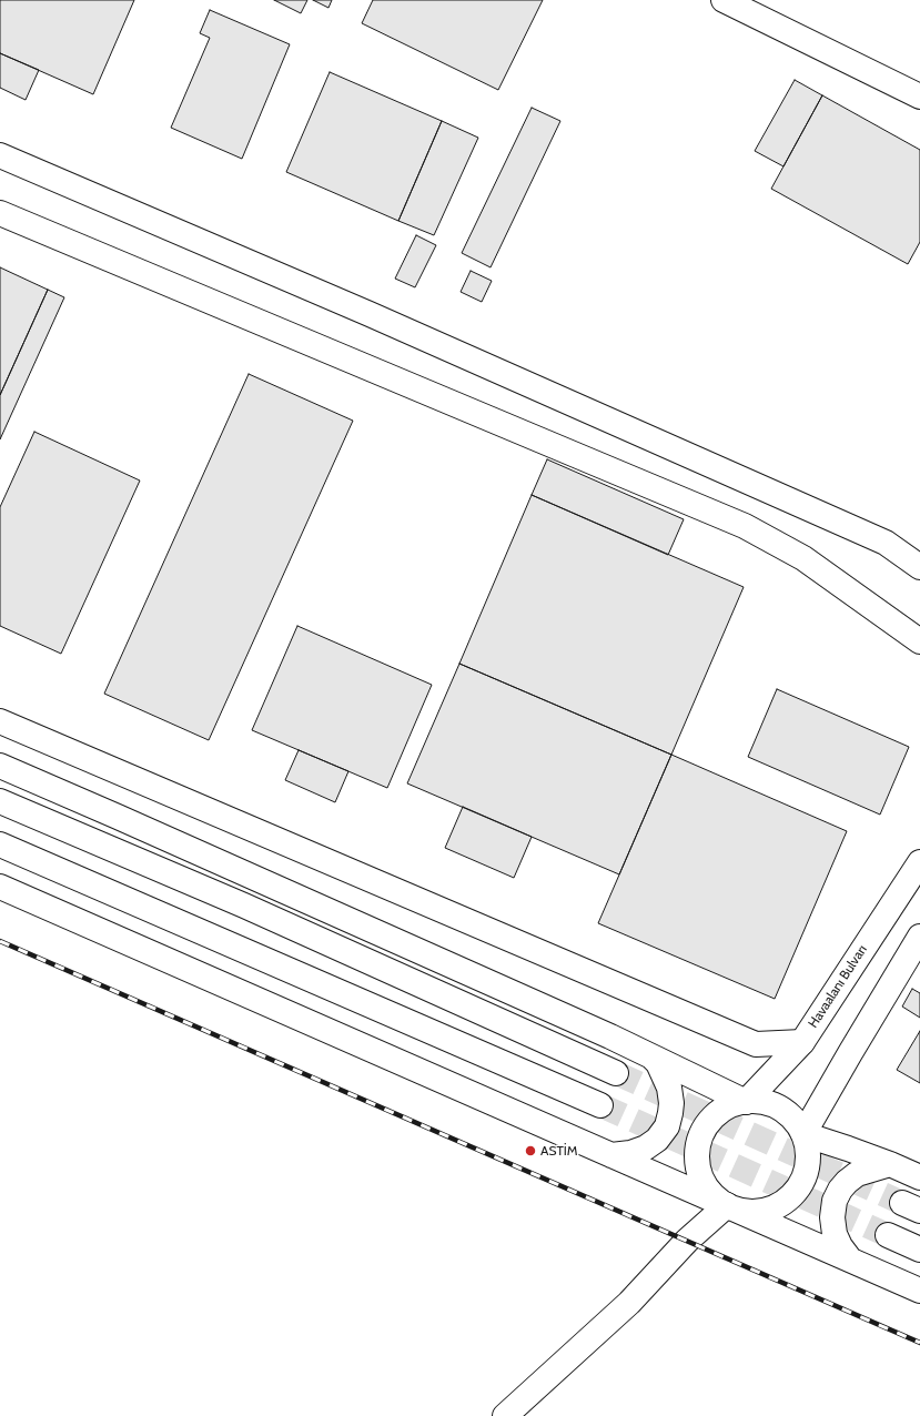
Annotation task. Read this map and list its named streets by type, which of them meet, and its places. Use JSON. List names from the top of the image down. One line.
{"streets":{"main road":["Havaalanı Bulvarı"]},"places":["ASTİM"]}
